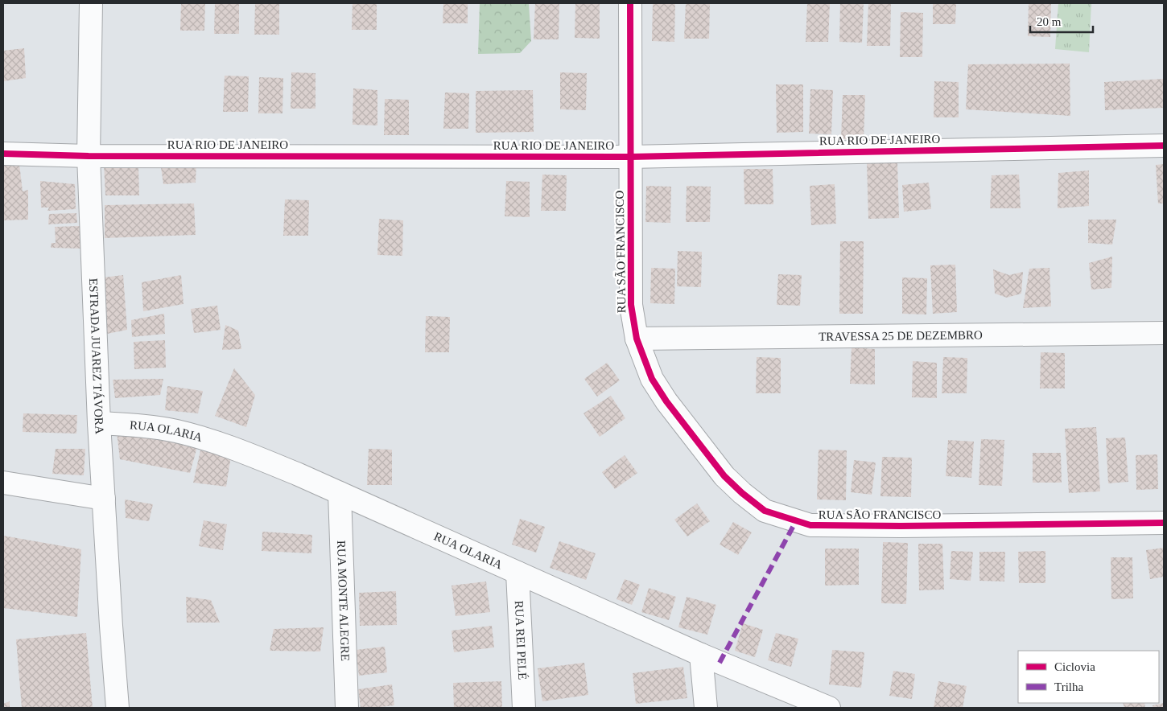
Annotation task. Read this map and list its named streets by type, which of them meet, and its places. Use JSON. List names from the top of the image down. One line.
{"streets":{"street":["RUA RIO DE JANEIRO","RUA SÃO FRANCISCO","TRAVESSA 25 DE DEZEMBRO","ESTRADA JUAREZ TÁVORA","RUA OLARIA","RUA MONTE ALEGRE","RUA REI PELÉ"]},"crossings":[["RUA RIO DE JANEIRO","RUA SÃO FRANCISCO"],["RUA RIO DE JANEIRO","ESTRADA JUAREZ TÁVORA"],["RUA SÃO FRANCISCO","TRAVESSA 25 DE DEZEMBRO"],["ESTRADA JUAREZ TÁVORA","RUA OLARIA"],["RUA OLARIA","RUA MONTE ALEGRE"],["RUA OLARIA","RUA REI PELÉ"]],"legend":["Ciclovia","Trilha"],"scale_bar":"20 m"}
